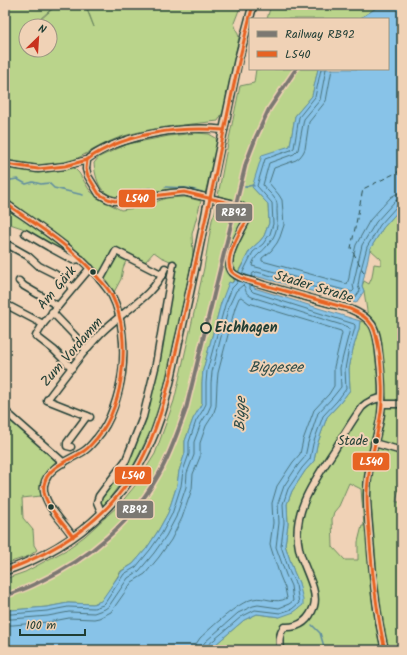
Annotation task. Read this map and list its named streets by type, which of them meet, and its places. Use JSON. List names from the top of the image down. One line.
{"streets":{"street":["Stader Straße","Am Gärk","Zum Vordamm"]},"crossings":[["Am Gärk","Zum Vordamm"]],"water":["Biggesee","Bigge"],"places":["Eichhagen","Stade"],"lines":["transit line L540","rail line RB92"],"legend":["Railway RB92","L540"],"scale_bar":"100 m","north":"top right"}
